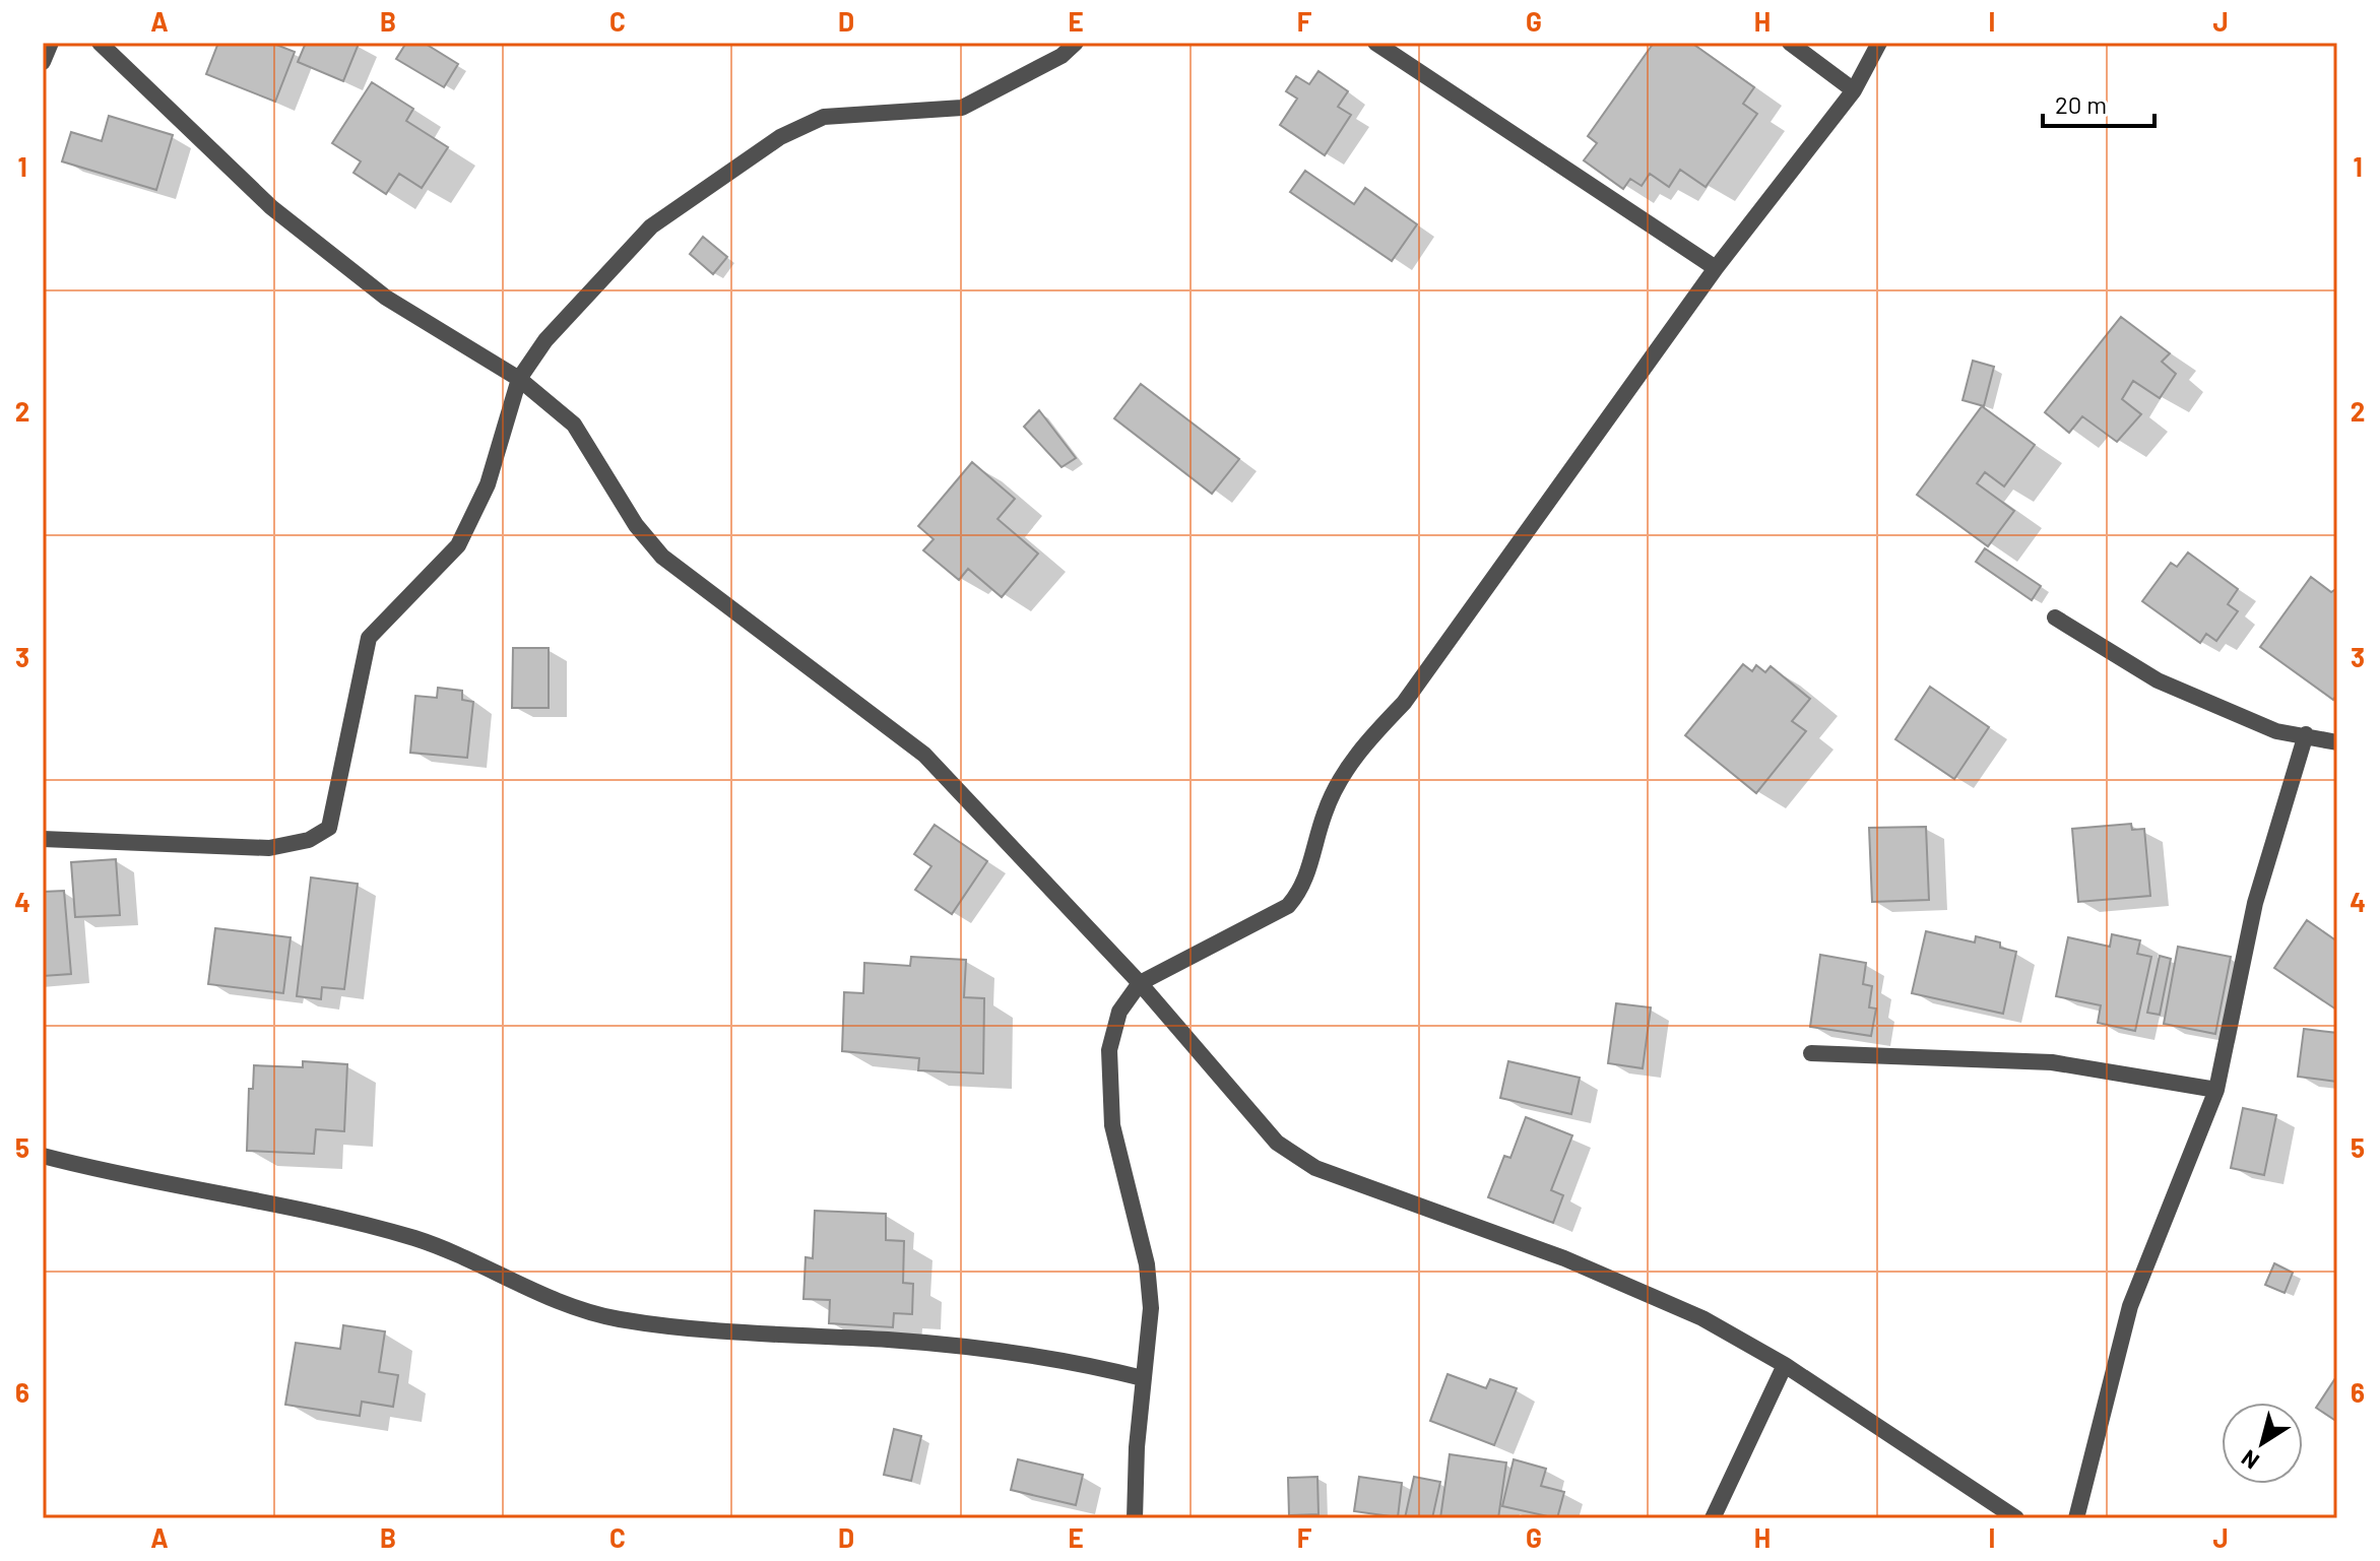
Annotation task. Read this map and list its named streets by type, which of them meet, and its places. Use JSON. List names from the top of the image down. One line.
{"scale_bar":"20 m","north":"bottom left","grid":{"columns":["A","B","C","D","E","F","G","H","I","J"],"rows":["1","2","3","4","5","6"]}}
